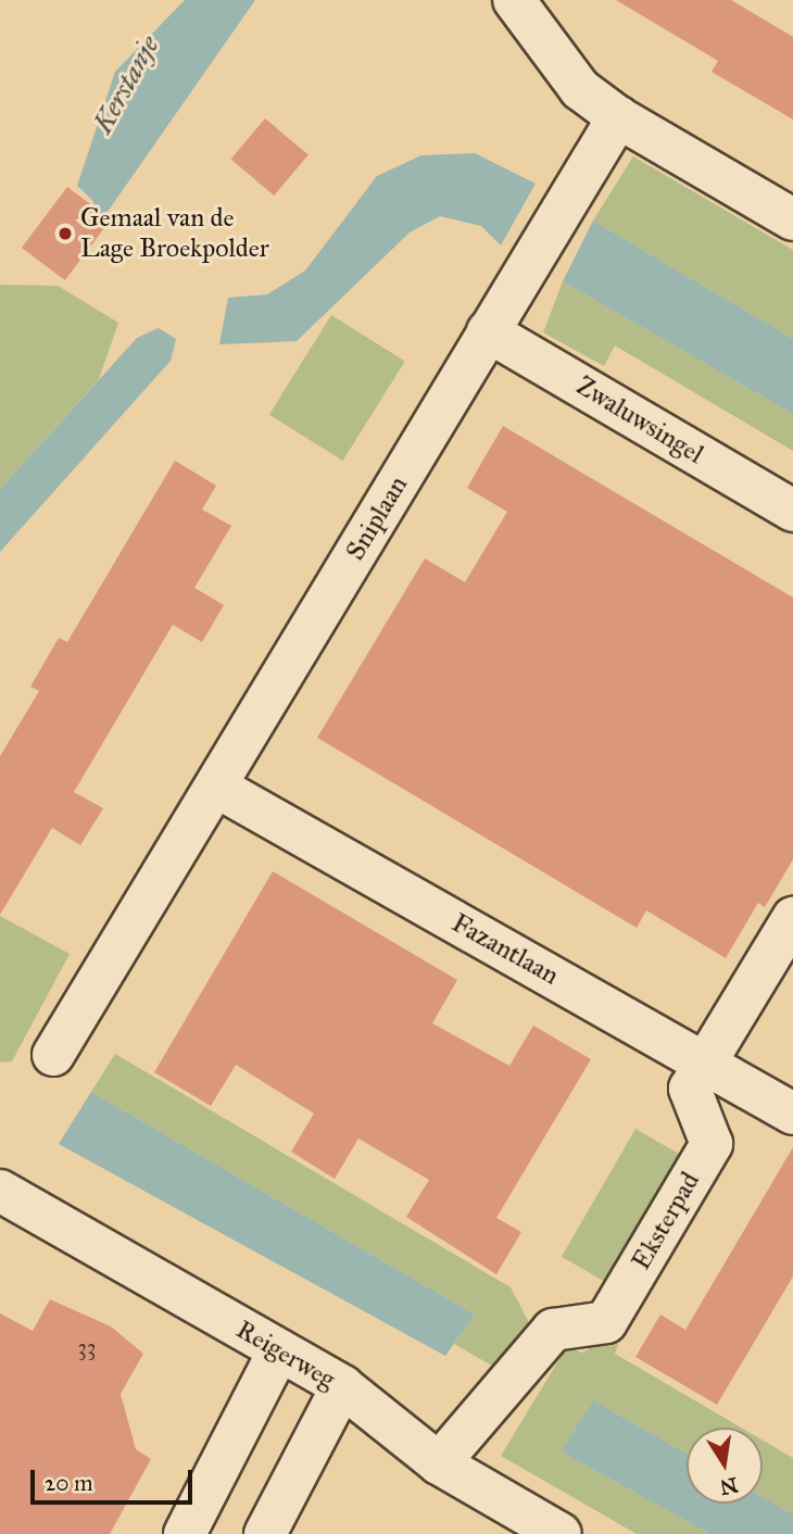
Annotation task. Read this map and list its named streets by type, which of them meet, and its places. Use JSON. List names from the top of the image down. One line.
{"streets":{"street":["Zwaluwsingel","Sniplaan","Fazantlaan","Eksterpad","Reigerweg"]},"crossings":[["Zwaluwsingel","Sniplaan"],["Sniplaan","Fazantlaan"],["Fazantlaan","Eksterpad"],["Eksterpad","Reigerweg"]],"water":["Kerstanje"],"places":["Gemaal van de Lage Broekpolder"],"house_numbers":["33"],"scale_bar":"20 m","north":"bottom"}
